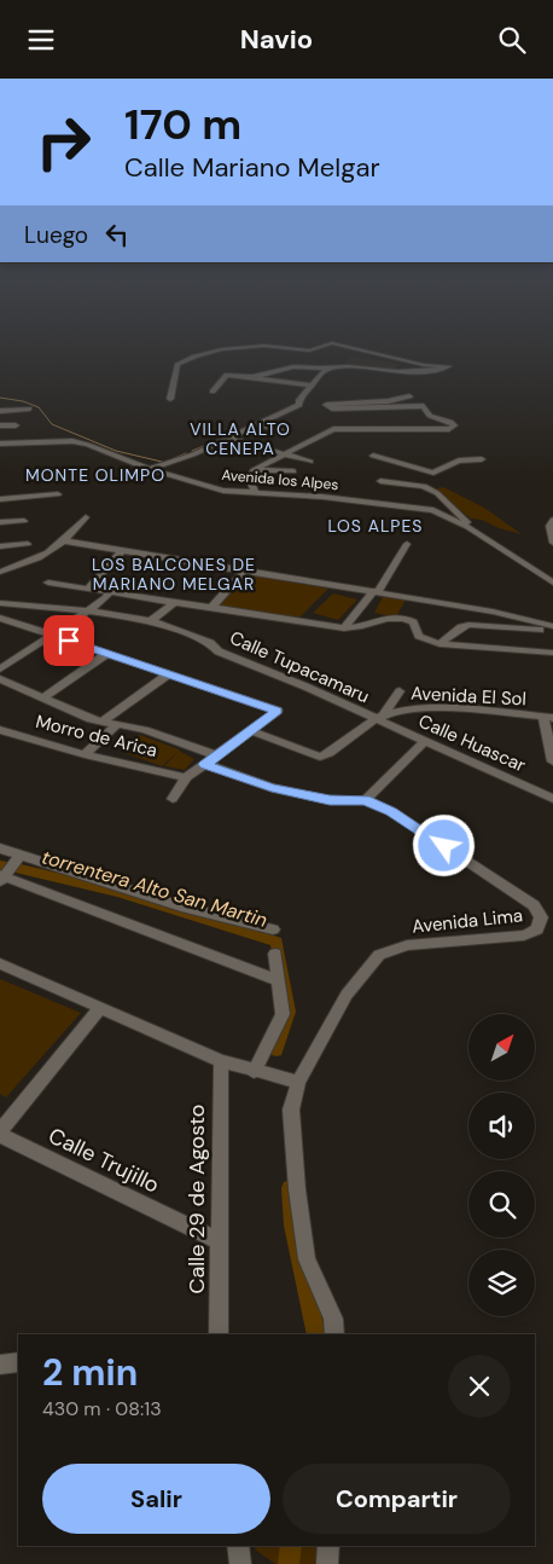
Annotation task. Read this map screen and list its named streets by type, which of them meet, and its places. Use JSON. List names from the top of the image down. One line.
{"streets":{"street":["Avenida los Alpes","Calle Tupacamaru","Avenida El Sol","Morro de Arica","Calle Huascar","Avenida Lima","Calle Trujillo","Calle 29 de Agosto"]},"crossings":[["Calle Tupacamaru","Avenida El Sol"],["Calle Tupacamaru","Calle Huascar"],["Avenida El Sol","Calle Huascar"],["Calle Trujillo","Calle 29 de Agosto"]],"districts":["VILLA ALTO CENEPA","MONTE OLIMPO","LOS ALPES","LOS BALCONES DE MARIANO MELGAR"],"water":["torrentera Alto San Martin"],"north":"top right","page":{"header":"Navio","turn":["170 m","Calle Mariano Melgar"],"then":"Luego","heading":["2 min","430 m · 08:13"],"buttons":["Salir","Compartir"]}}
